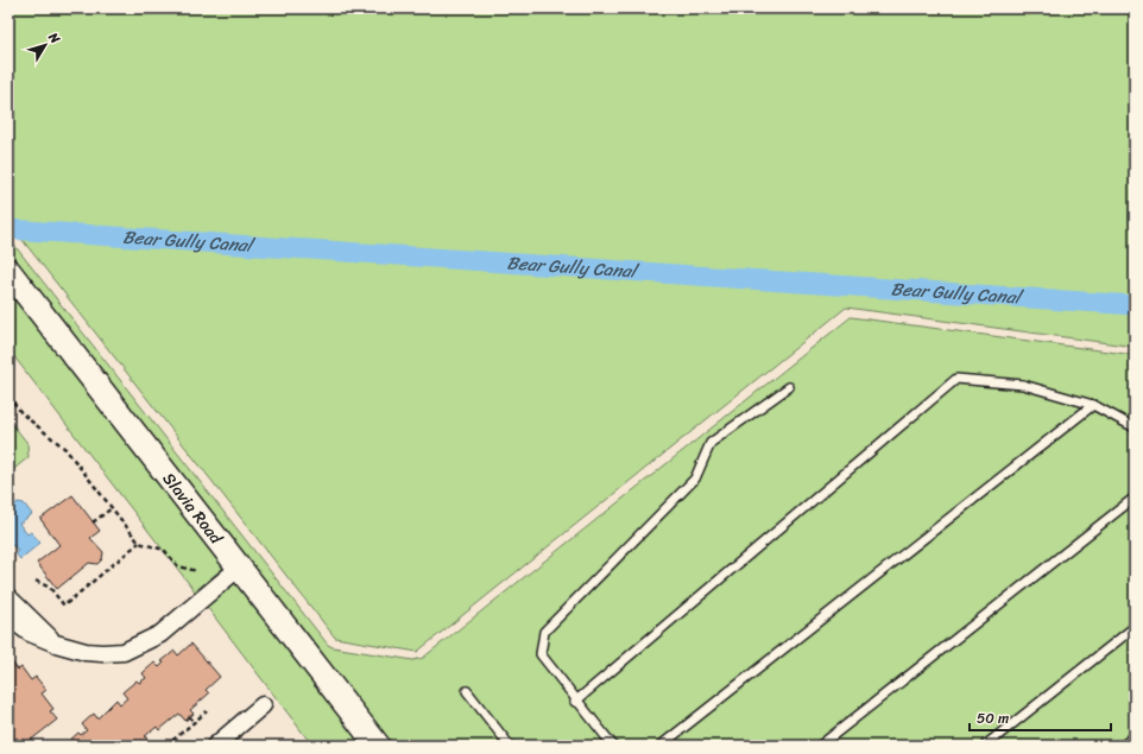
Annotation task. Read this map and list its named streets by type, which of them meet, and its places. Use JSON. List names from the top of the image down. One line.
{"streets":{"street":["Slavia Road"]},"water":["Bear Gully Canal"],"scale_bar":"50 m","north":"top right"}
